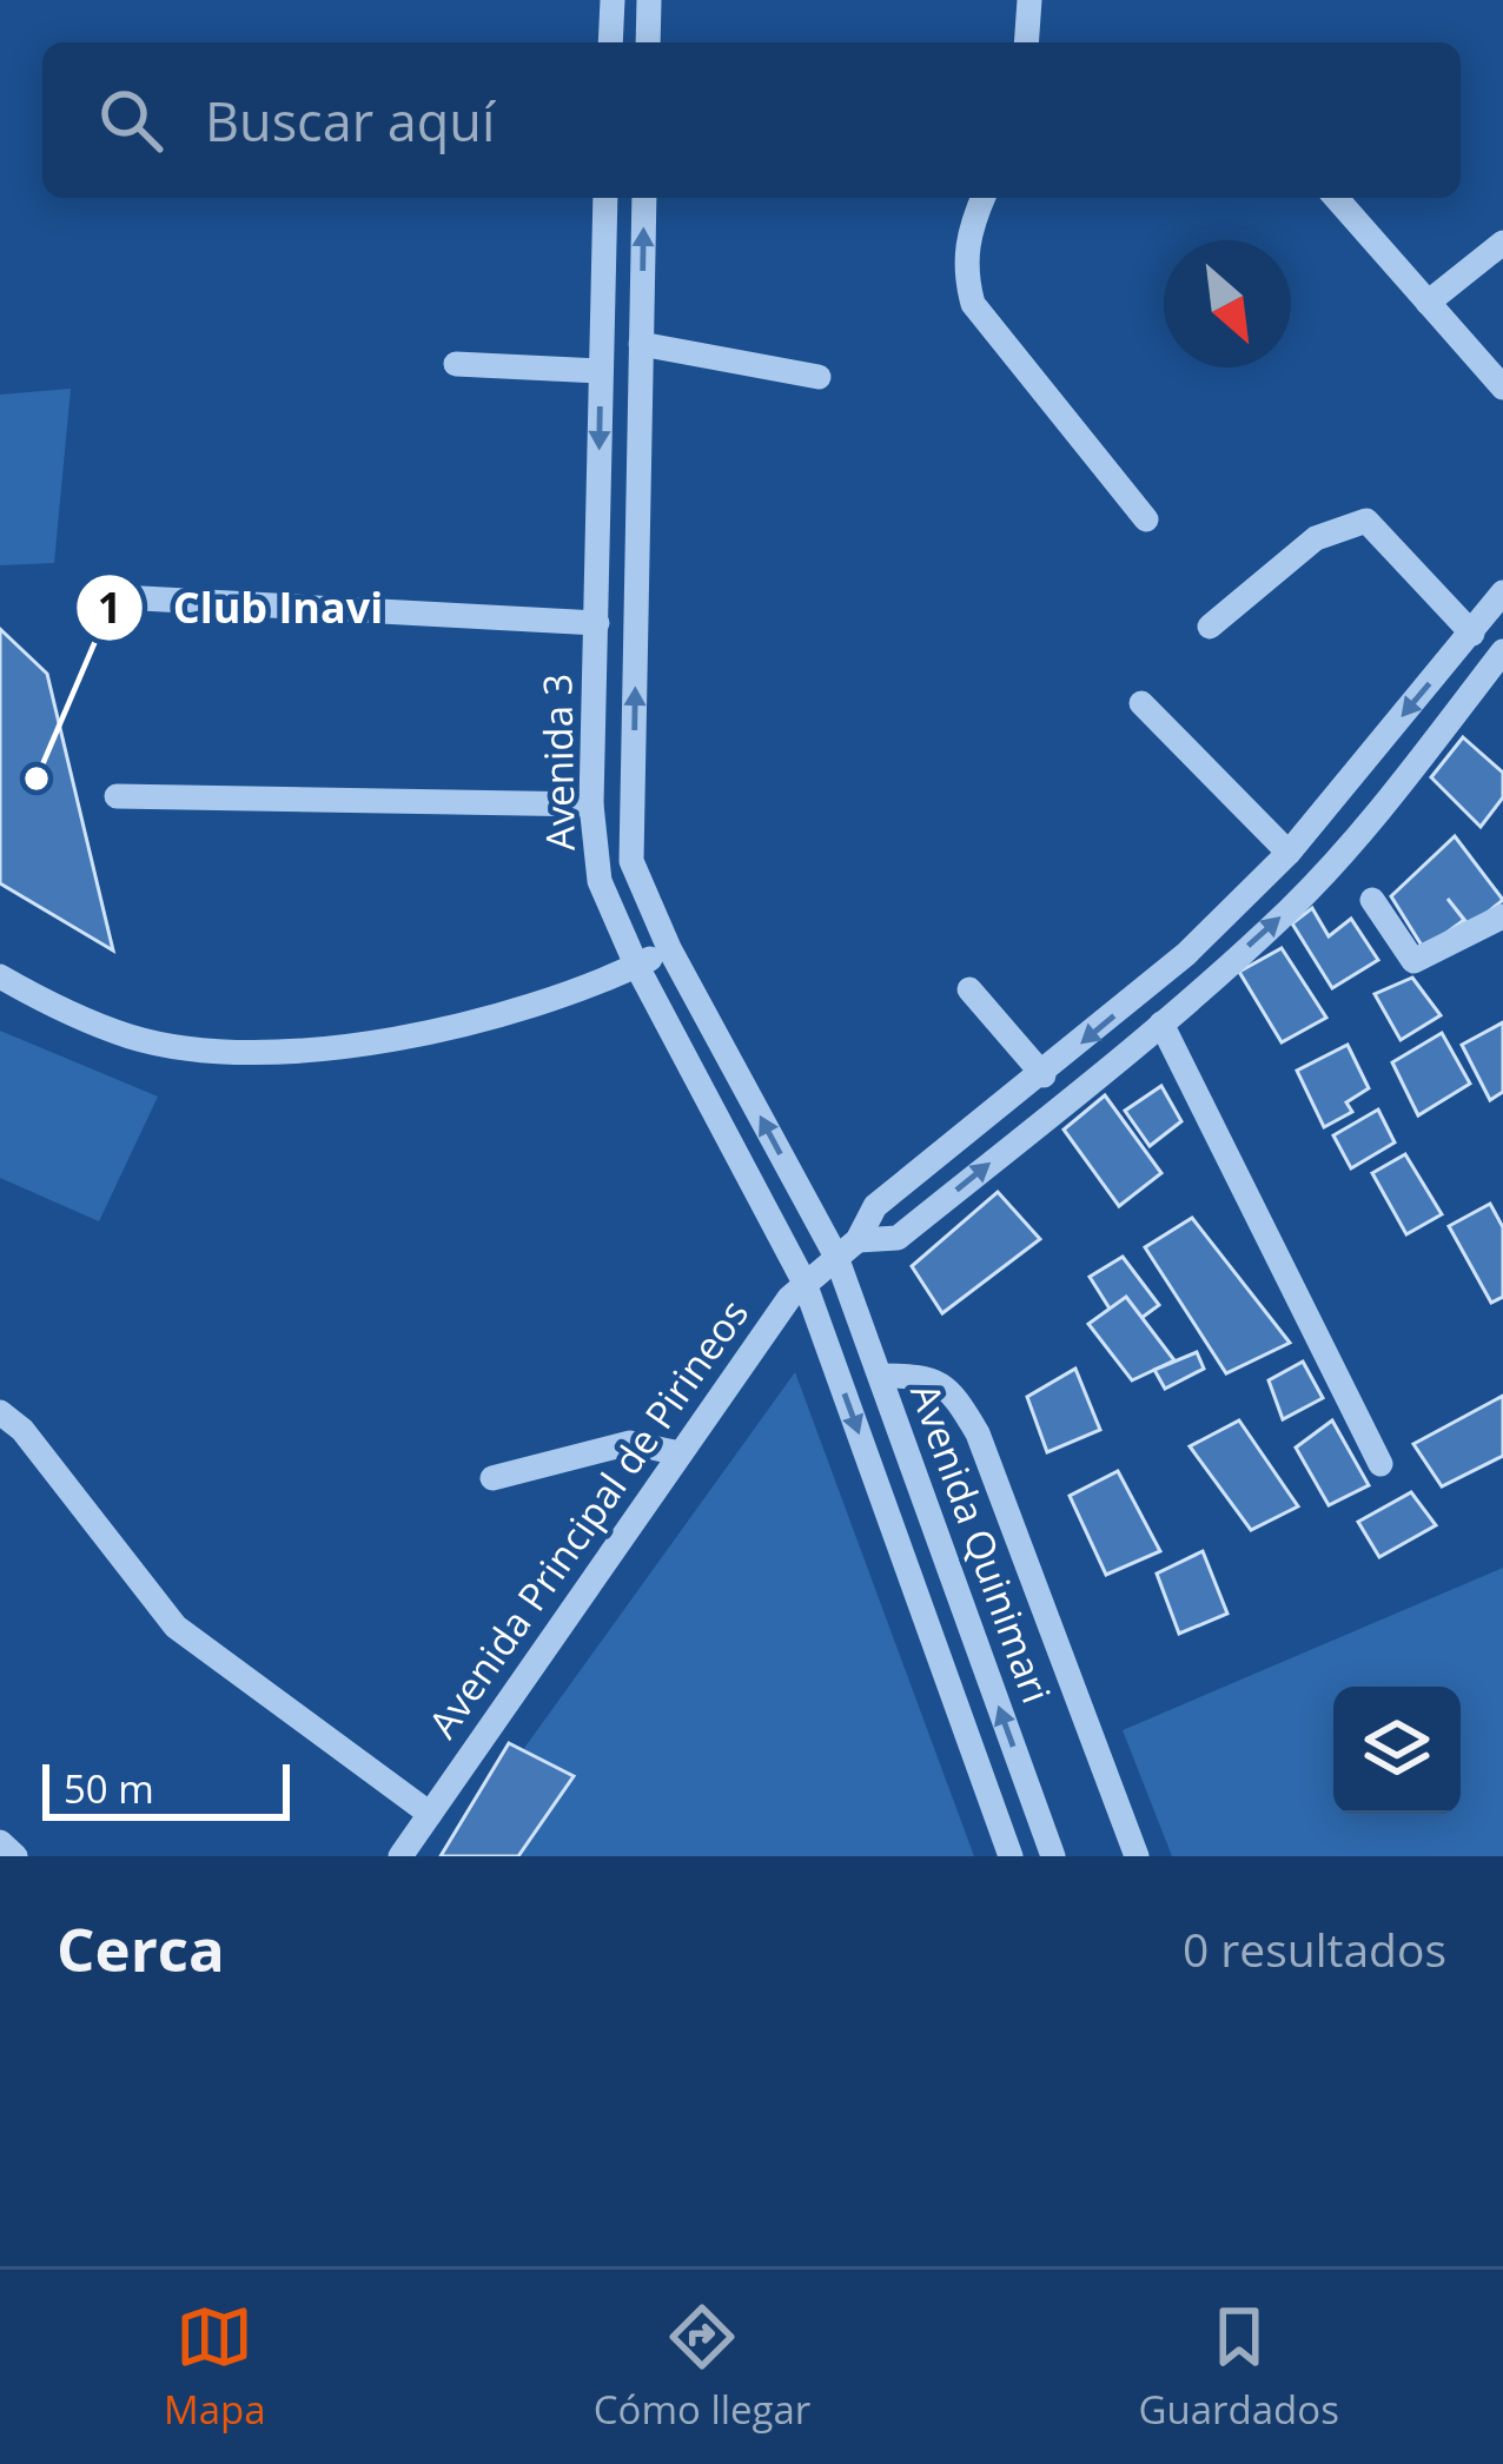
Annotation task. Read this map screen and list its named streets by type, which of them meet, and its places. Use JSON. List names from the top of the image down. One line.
{"streets":{"street":["Avenida 3","Avenida Principal de Pirineos","Avenida Quinimari"]},"crossings":[["Avenida 3","Avenida Principal de Pirineos"],["Avenida 3","Avenida Quinimari"],["Avenida Principal de Pirineos","Avenida Quinimari"]],"places":["Club Inavi"],"scale_bar":"50 m","north":"bottom right","page":{"search":"Buscar aquí","scale":"50 m","heading":["Cerca","0 resultados"],"nav":["Mapa","Cómo llegar","Guardados"]}}
